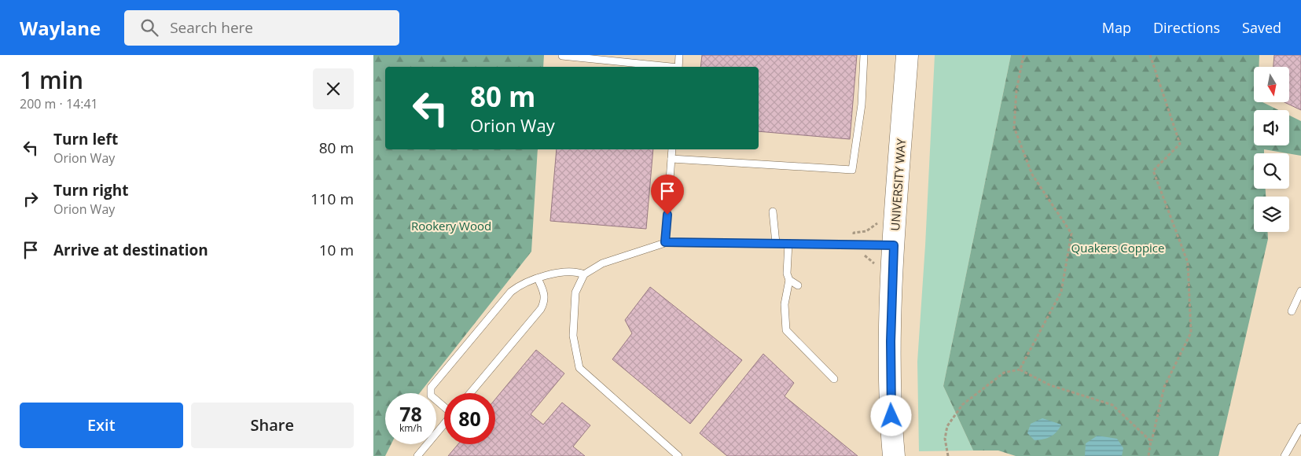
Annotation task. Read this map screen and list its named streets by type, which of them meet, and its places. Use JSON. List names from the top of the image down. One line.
{"streets":{"highway":["UNIVERSITY WAY"]},"parks":["Rookery Wood","Quakers Coppice"],"north":"bottom","page":{"header":"Waylane","search":"Search here","nav":["Map","Directions","Saved"],"heading":["1 min","200 m · 14:41"],"turn":["80 m","Orion Way"],"list":[{"name":"Turn left","note":"Orion Way","value":"80 m"},{"name":"Turn right","note":"Orion Way","value":"110 m"},{"name":"Arrive at destination","value":"10 m"}],"speed":"78 km/h","limit":"80","buttons":["Exit","Share"]}}
